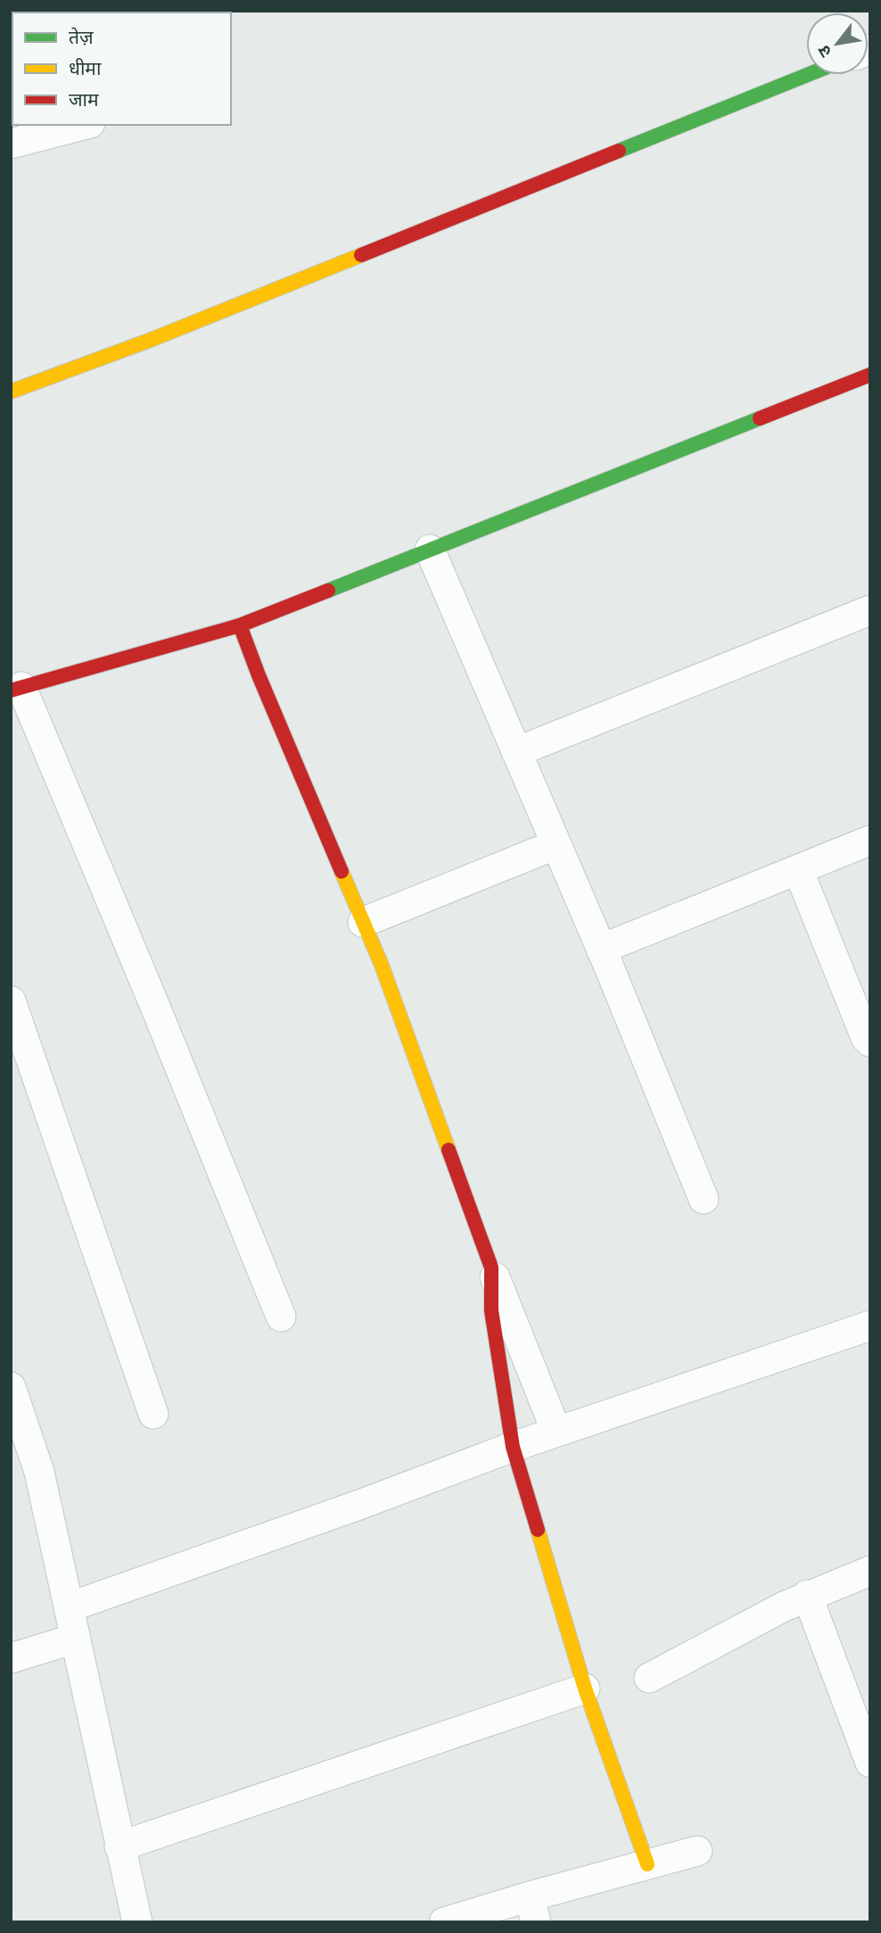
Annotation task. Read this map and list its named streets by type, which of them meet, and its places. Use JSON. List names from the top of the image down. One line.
{"legend":["तेज़","धीमा","जाम"],"north":"bottom left"}
